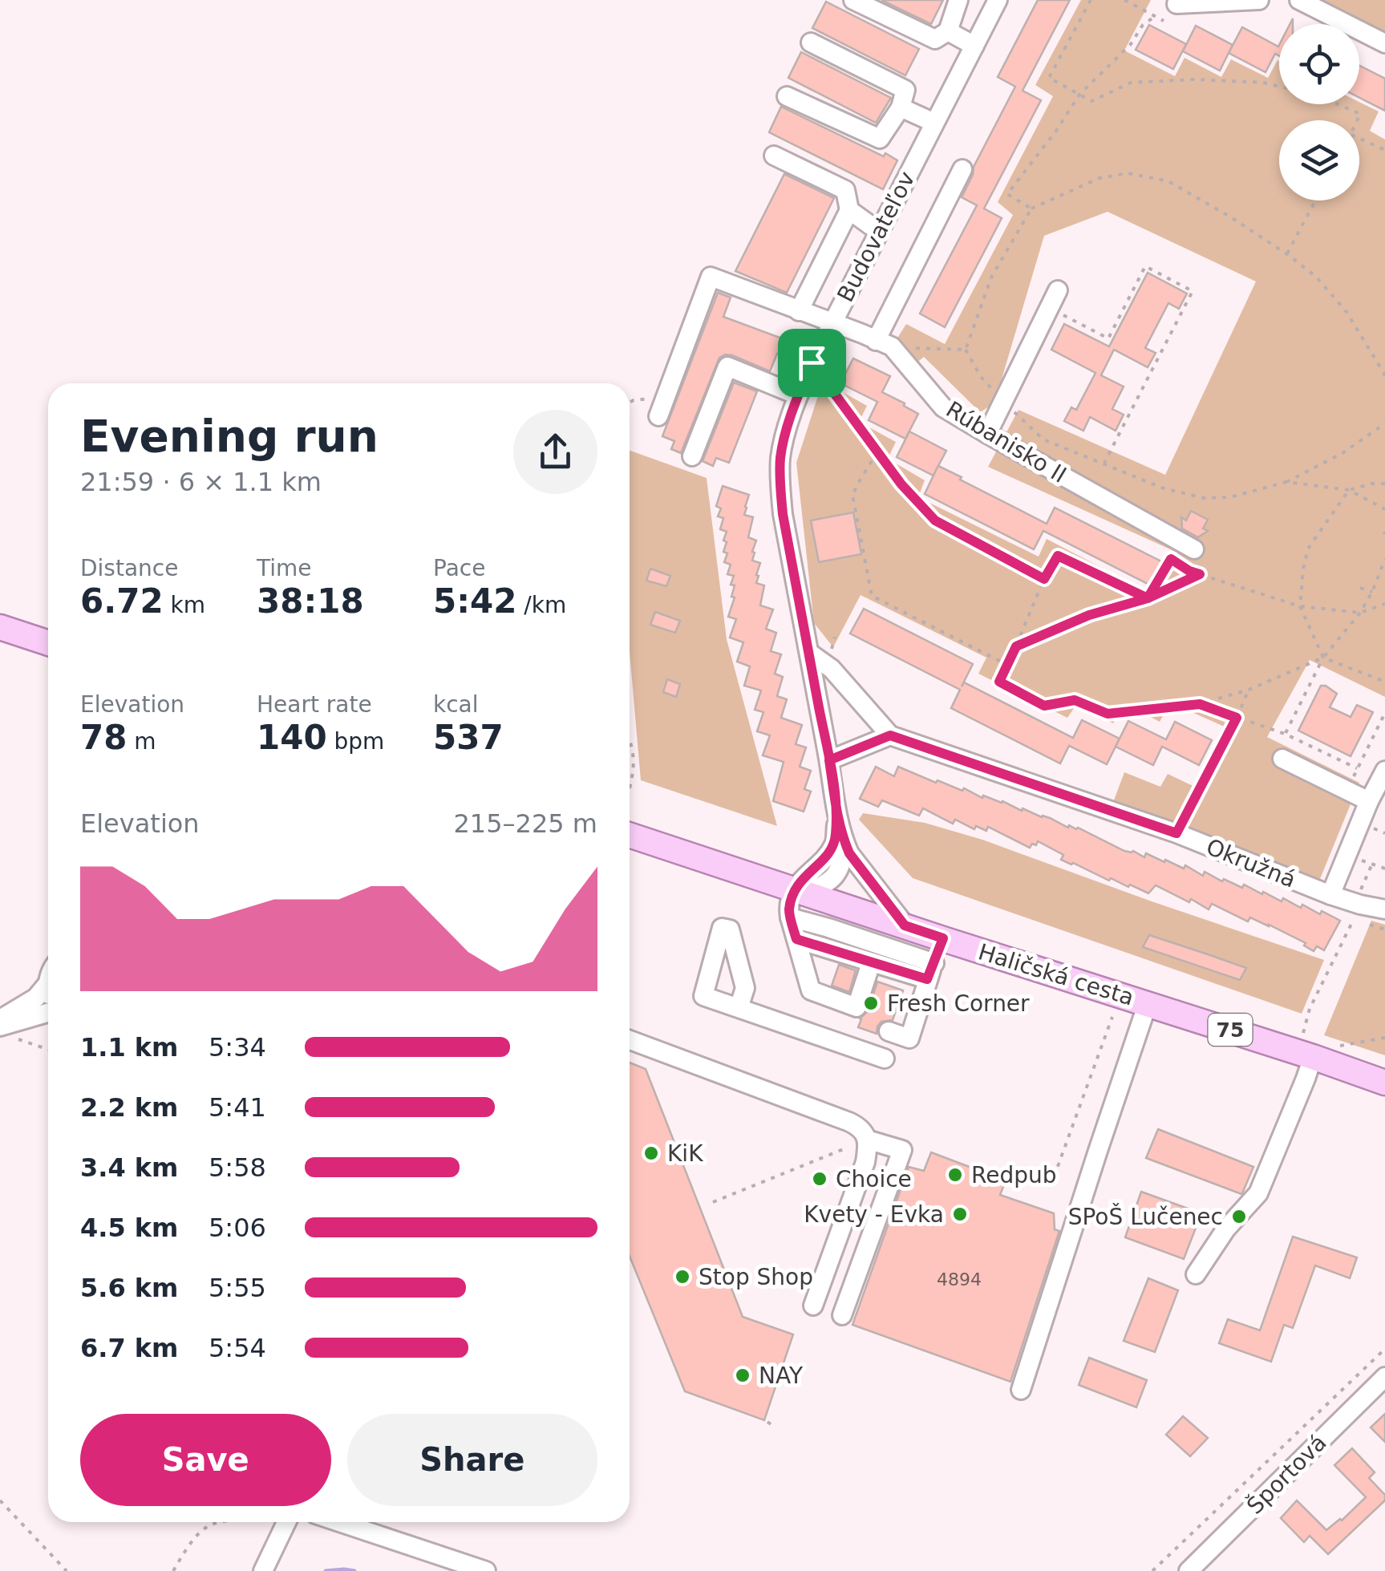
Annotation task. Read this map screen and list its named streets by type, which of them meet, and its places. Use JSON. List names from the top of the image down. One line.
{"streets":{"main road":["Haličská cesta","75"],"street":["Budovateľov","Rúbanisko II","Okružná","Športová"]},"crossings":[["Budovateľov","Rúbanisko II"],["Budovateľov","Okružná"],["Budovateľov","Haličská cesta"]],"places":["Fresh Corner","KiK","Redpub","Choice","Kvety - Evka","SPoŠ Lučenec","Stop Shop","NAY"],"house_numbers":["4894"],"page":{"heading":["Evening run","21:59 · 6 × 1.1 km"],"stats":[["Distance","6.72 km"],["Time","38:18"],["Pace","5:42 /km"],["Elevation","78 m"],["Heart rate","140 bpm"],["kcal","537"]],"chart":["Elevation","215–225 m"],"list":[{"name":"1.1 km","note":"5:34"},{"name":"2.2 km","note":"5:41"},{"name":"3.4 km","note":"5:58"},{"name":"4.5 km","note":"5:06"},{"name":"5.6 km","note":"5:55"},{"name":"6.7 km","note":"5:54"}],"buttons":["Save","Share"]}}
